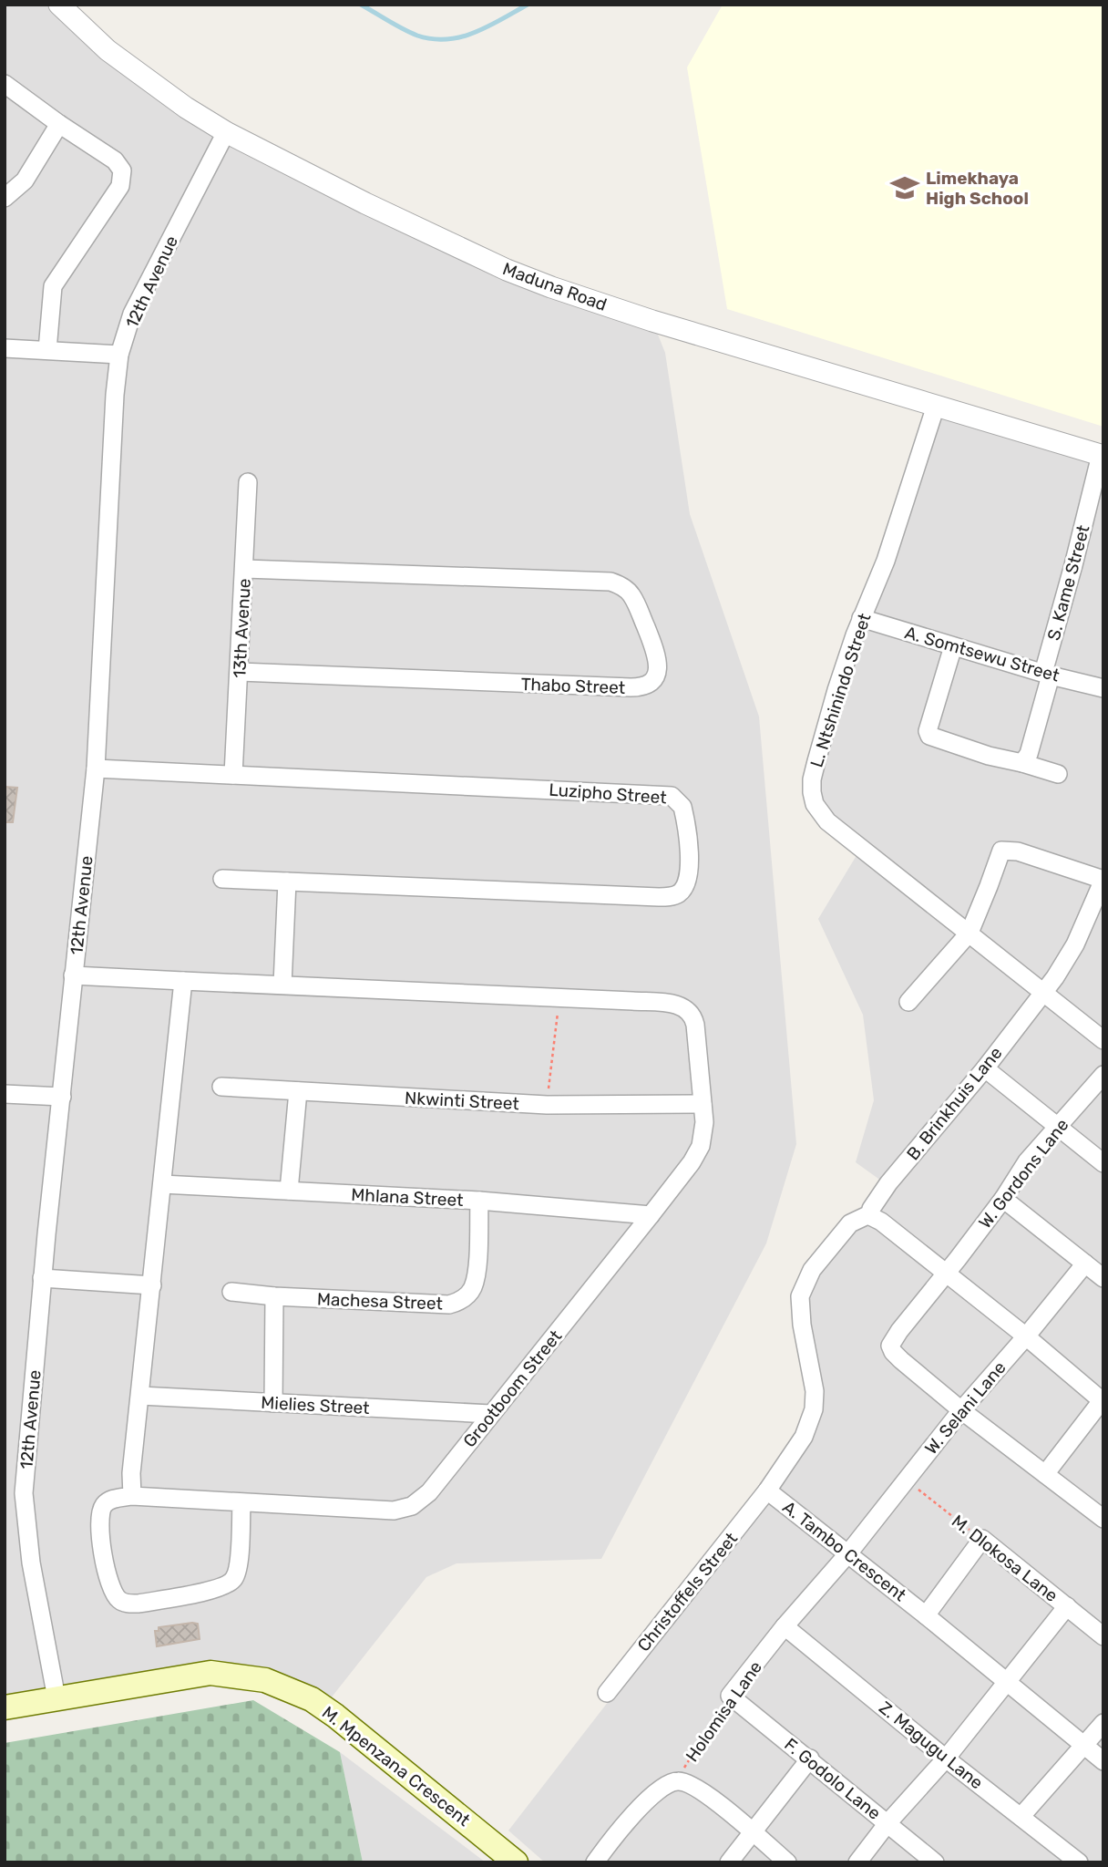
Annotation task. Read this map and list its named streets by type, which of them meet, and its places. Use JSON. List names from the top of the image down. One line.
{"streets":{"main road":["M. Mpenzana Crescent"],"street":["12th Avenue","Maduna Road","S. Kame Street","13th Avenue","A. Somtsewu Street","Thabo Street","L. Ntshinindo Street","Luzipho Street","Nkwinti Street","B. Brinkhuis Lane","W. Gordons Lane","Mhlana Street","Machesa Street","Grootboom Street","Mielies Street","W. Selani Lane","A. Tambo Crescent","M. Dlokosa Lane","Christoffels Street","Holomisa Lane","Z. Magugu Lane","F. Godolo Lane"]},"crossings":[["12th Avenue","Maduna Road"],["12th Avenue","Luzipho Street"],["12th Avenue","Grootboom Street"],["12th Avenue","M. Mpenzana Crescent"],["Maduna Road","S. Kame Street"],["Maduna Road","L. Ntshinindo Street"],["S. Kame Street","A. Somtsewu Street"],["13th Avenue","Thabo Street"],["13th Avenue","Luzipho Street"],["A. Somtsewu Street","L. Ntshinindo Street"],["L. Ntshinindo Street","B. Brinkhuis Lane"],["Nkwinti Street","Grootboom Street"],["B. Brinkhuis Lane","A. Tambo Crescent"],["W. Gordons Lane","W. Selani Lane"],["Mhlana Street","Machesa Street"],["Mhlana Street","Grootboom Street"],["Grootboom Street","Mielies Street"],["W. Selani Lane","A. Tambo Crescent"],["W. Selani Lane","M. Dlokosa Lane"],["W. Selani Lane","Holomisa Lane"],["A. Tambo Crescent","Christoffels Street"],["A. Tambo Crescent","Holomisa Lane"],["Holomisa Lane","Z. Magugu Lane"],["Holomisa Lane","F. Godolo Lane"]],"places":{"school or university":["Limekhaya High School"]}}
